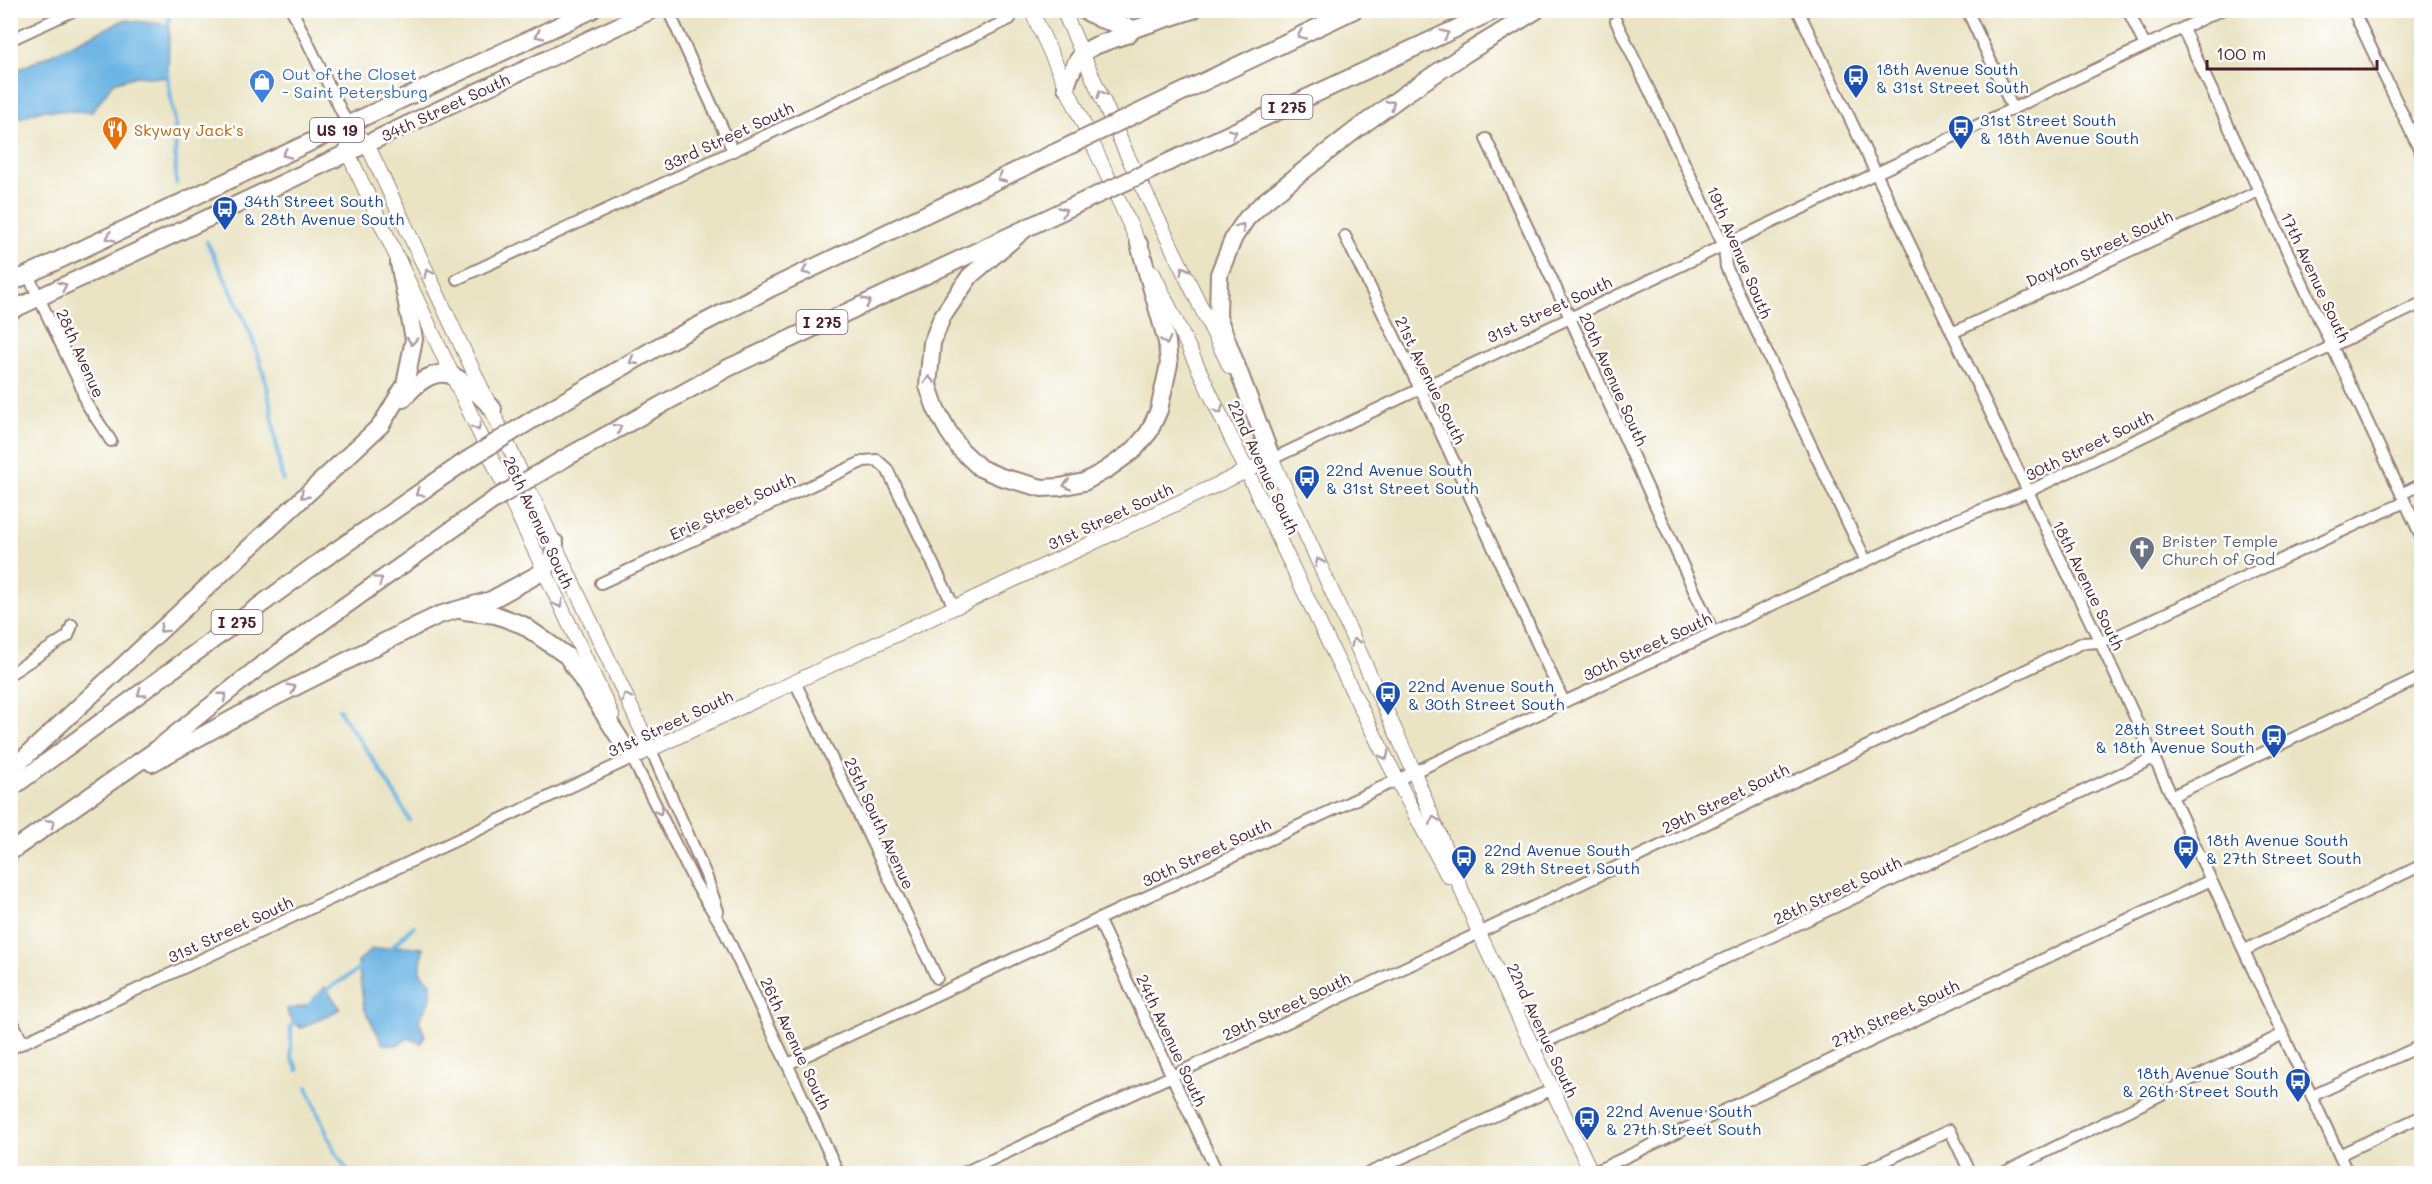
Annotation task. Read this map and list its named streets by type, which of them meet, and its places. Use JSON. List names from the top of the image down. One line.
{"streets":{"highway":["34th Street South","I 275","US 19"],"main road":["31st Street South","22nd Avenue South","26th Avenue South"],"street":["33rd Street South","Dayton Street South","19th Avenue South","17th Avenue South","28th Avenue","20th Avenue South","21st Avenue South","30th Street South","Erie Street South","18th Avenue South","29th Street South","25th South Avenue","28th Street South","27th Street South","24th Avenue South"]},"crossings":[["34th Street South","28th Avenue"],["34th Street South","26th Avenue South"],["Dayton Street South","17th Avenue South"],["Dayton Street South","18th Avenue South"],["19th Avenue South","31st Street South"],["19th Avenue South","30th Street South"],["17th Avenue South","31st Street South"],["17th Avenue South","30th Street South"],["17th Avenue South","29th Street South"],["31st Street South","20th Avenue South"],["31st Street South","21st Avenue South"],["31st Street South","22nd Avenue South"],["31st Street South","Erie Street South"],["31st Street South","26th Avenue South"],["31st Street South","18th Avenue South"],["31st Street South","25th South Avenue"],["20th Avenue South","30th Street South"],["21st Avenue South","30th Street South"],["30th Street South","22nd Avenue South"],["30th Street South","26th Avenue South"],["30th Street South","18th Avenue South"],["30th Street South","24th Avenue South"],["22nd Avenue South","29th Street South"],["22nd Avenue South","28th Street South"],["22nd Avenue South","27th Street South"],["18th Avenue South","29th Street South"],["18th Avenue South","28th Street South"],["18th Avenue South","27th Street South"],["29th Street South","24th Avenue South"]],"places":{"bus stop":["18th Avenue South & 31st Street South","31st Street South & 18th Avenue South","34th Street South & 28th Avenue South","22nd Avenue South & 31st Street South","22nd Avenue South & 30th Street South","28th Street South & 18th Avenue South","18th Avenue South & 27th Street South","22nd Avenue South & 29th Street South","18th Avenue South & 26th Street South","22nd Avenue South & 27th Street South"],"shop":["Out of the Closet - Saint Petersburg"],"restaurant":["Skyway Jack's"],"church":["Brister Temple Church of God"]},"scale_bar":"100 m"}
